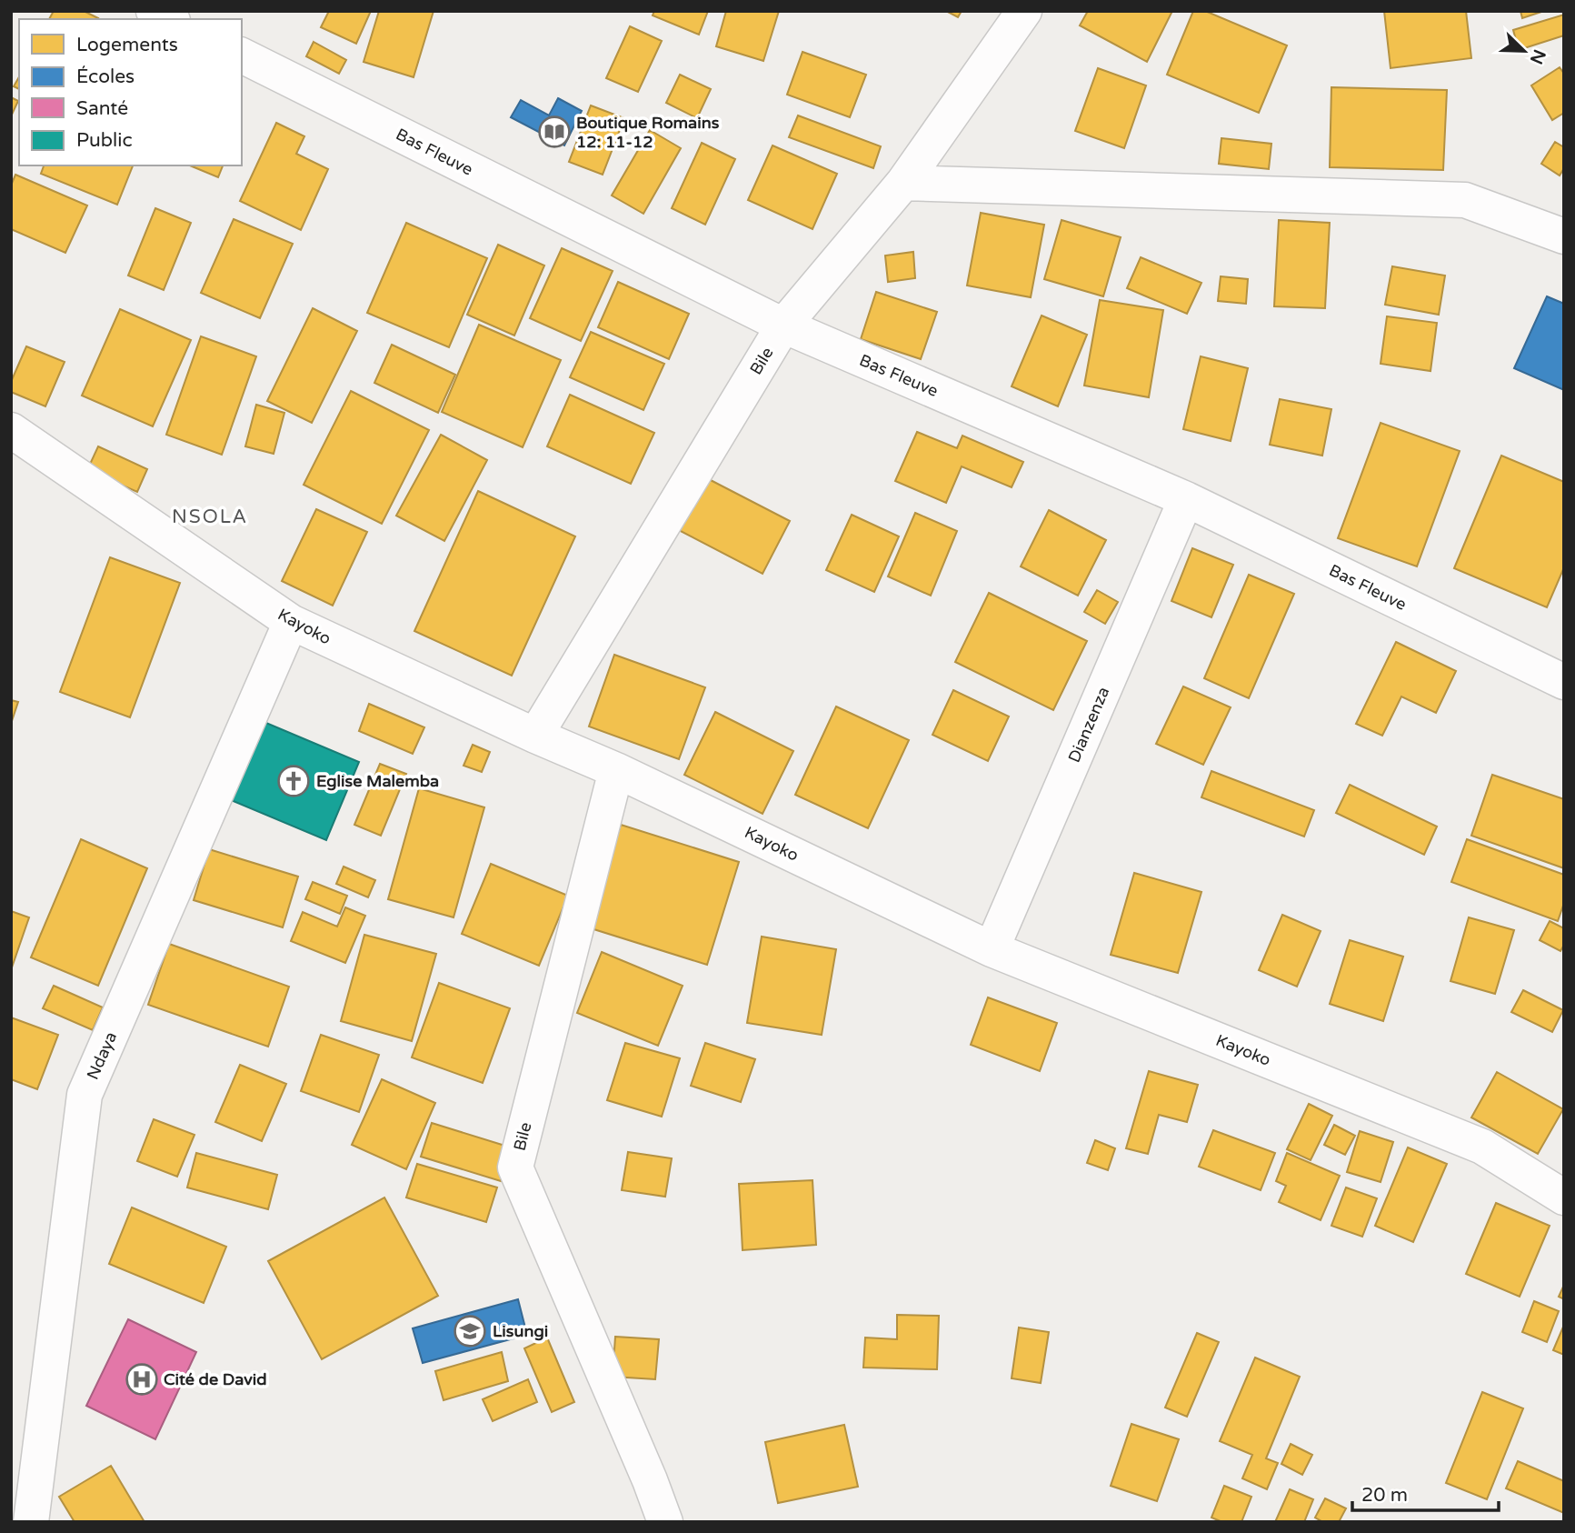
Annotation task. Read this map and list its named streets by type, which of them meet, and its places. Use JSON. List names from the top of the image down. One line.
{"streets":{"street":["Bas Fleuve","Bile","Kayoko","Dianzenza","Ndaya"]},"crossings":[["Bas Fleuve","Bile"],["Bas Fleuve","Dianzenza"],["Bile","Kayoko"],["Kayoko","Dianzenza"],["Kayoko","Ndaya"]],"districts":["NSOLA"],"places":{"library":["Boutique Romains 12: 11-12"],"church":["Eglise Malemba"],"school or university":["Lisungi"],"hospital":["Cité de David"]},"legend":["Logements","Écoles","Santé","Public"],"scale_bar":"20 m","north":"bottom right"}
